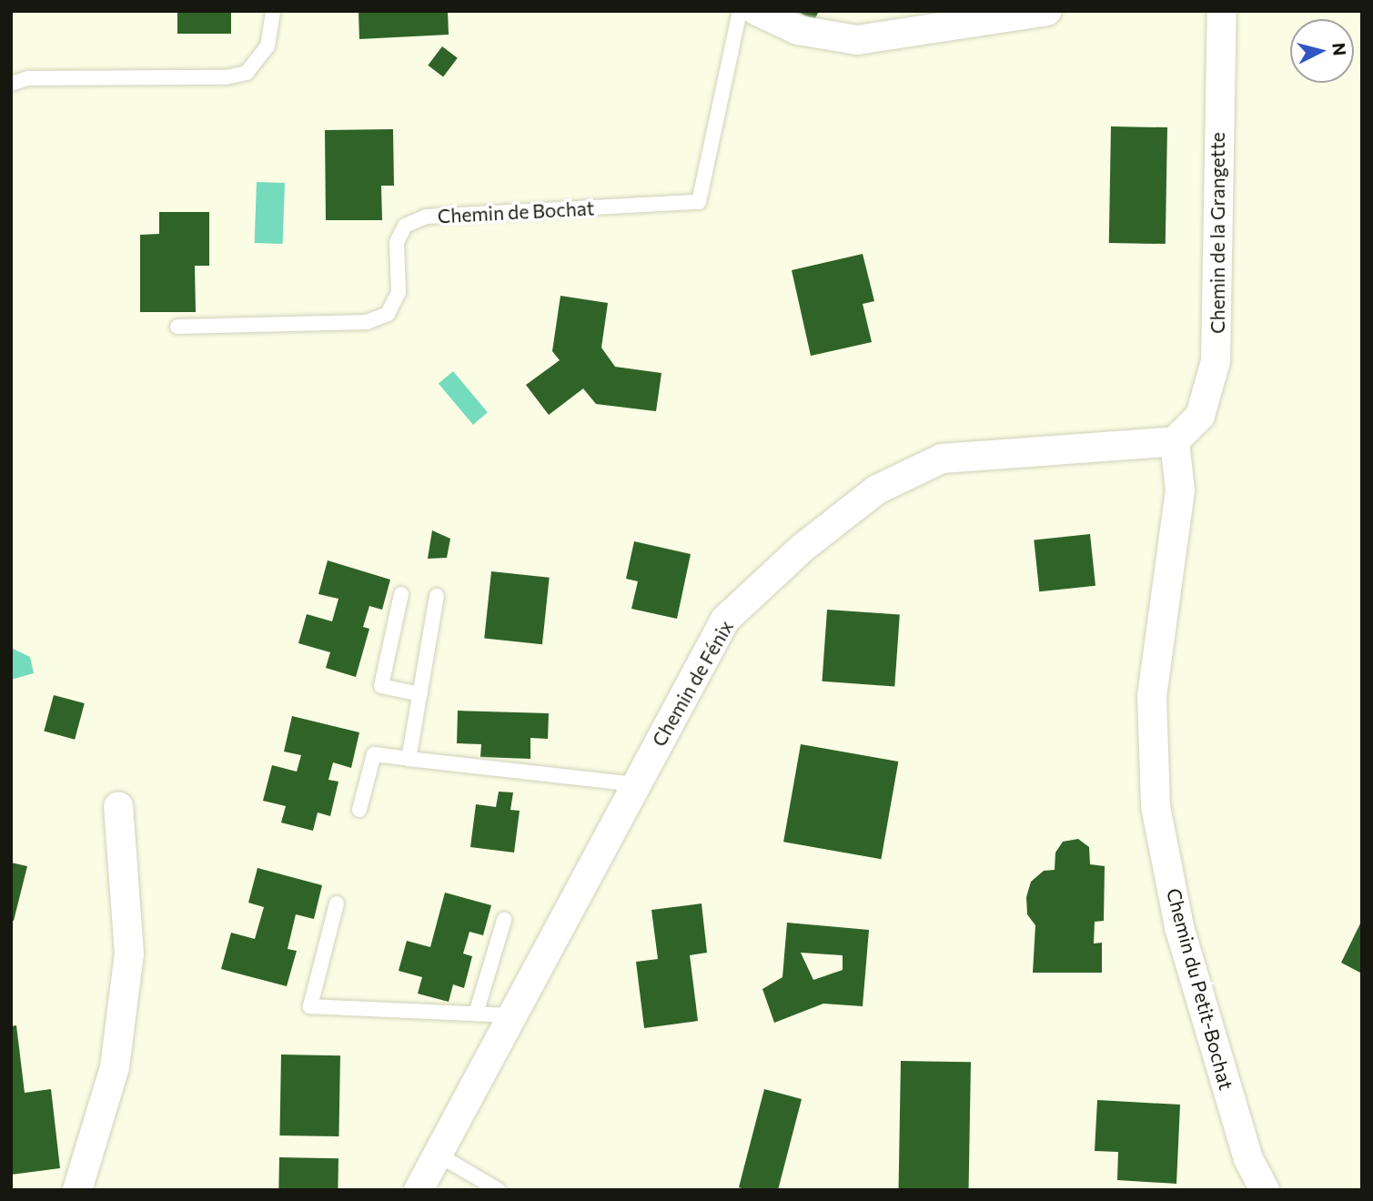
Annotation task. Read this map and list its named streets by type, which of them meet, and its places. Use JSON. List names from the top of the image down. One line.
{"streets":{"street":["Chemin de la Grangette","Chemin de Fénix","Chemin du Petit-Bochat"],"lane":["Chemin de Bochat"]},"crossings":[["Chemin de la Grangette","Chemin de Fénix"],["Chemin de la Grangette","Chemin du Petit-Bochat"],["Chemin de Fénix","Chemin du Petit-Bochat"]],"north":"right"}
